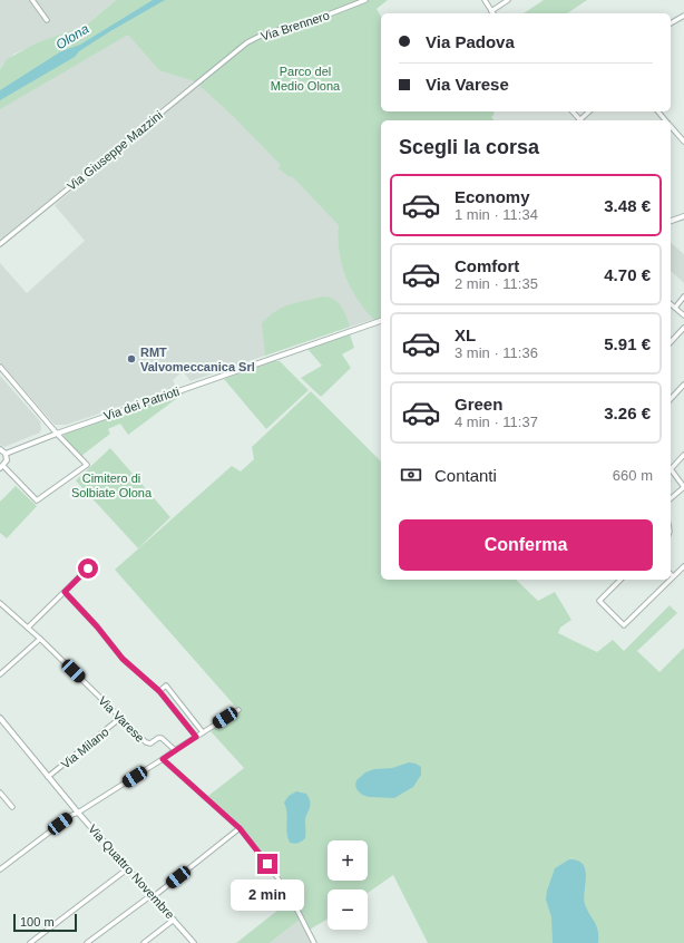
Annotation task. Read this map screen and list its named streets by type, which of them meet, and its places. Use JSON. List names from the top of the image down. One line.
{"streets":{"street":["Via Brennero","Via Giuseppe Mazzini","Via dei Patrioti","Via Varese","Via Milano","Via Quattro Novembre"]},"crossings":[["Via Brennero","Via Giuseppe Mazzini"],["Via Varese","Via Milano"],["Via Milano","Via Quattro Novembre"]],"water":["Olona"],"parks":["Parco del Medio Olona","Cimitero di Solbiate Olona"],"places":["RMT Valvomeccanica Srl"],"scale_bar":"100 m","page":{"banner":["Via Padova","Via Varese"],"heading":"Scegli la corsa","list":[{"name":"Economy","note":"1 min · 11:34","value":"3.48 €"},{"name":"Comfort","note":"2 min · 11:35","value":"4.70 €"},{"name":"XL","note":"3 min · 11:36","value":"5.91 €"},{"name":"Green","note":"4 min · 11:37","value":"3.26 €"}],"pay":["Contanti","660 m"],"buttons":"Conferma","map_buttons":["+","−"],"bubble":"2 min","scale":"100 m"}}
